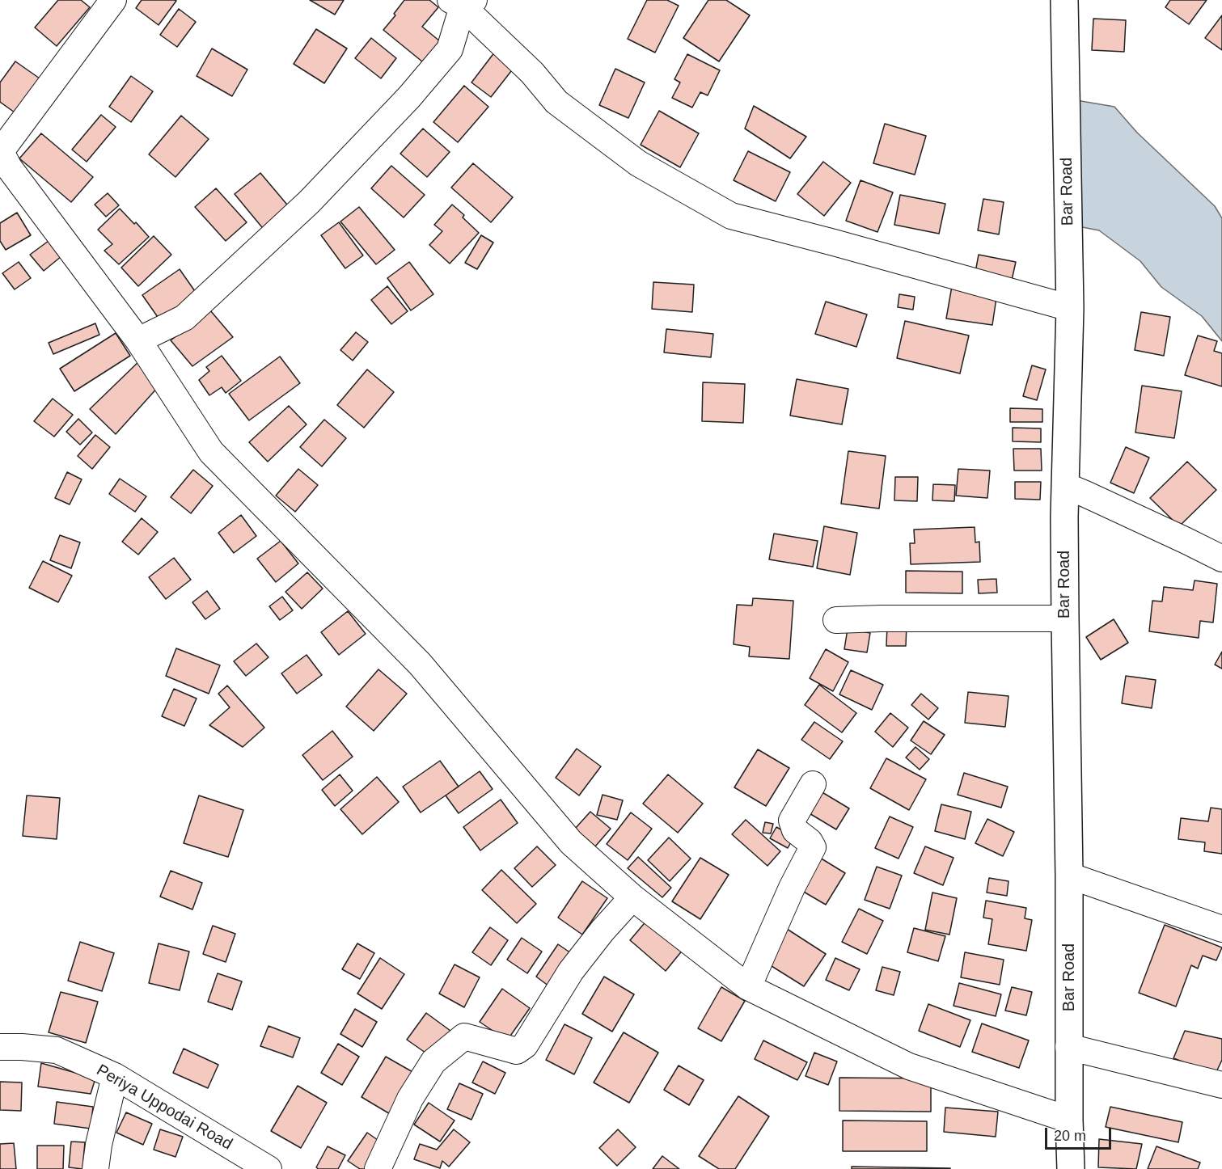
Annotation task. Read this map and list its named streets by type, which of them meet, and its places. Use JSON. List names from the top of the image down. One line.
{"streets":{"main road":["Bar Road"],"street":["Periya Uppodai Road"]},"scale_bar":"20 m"}
